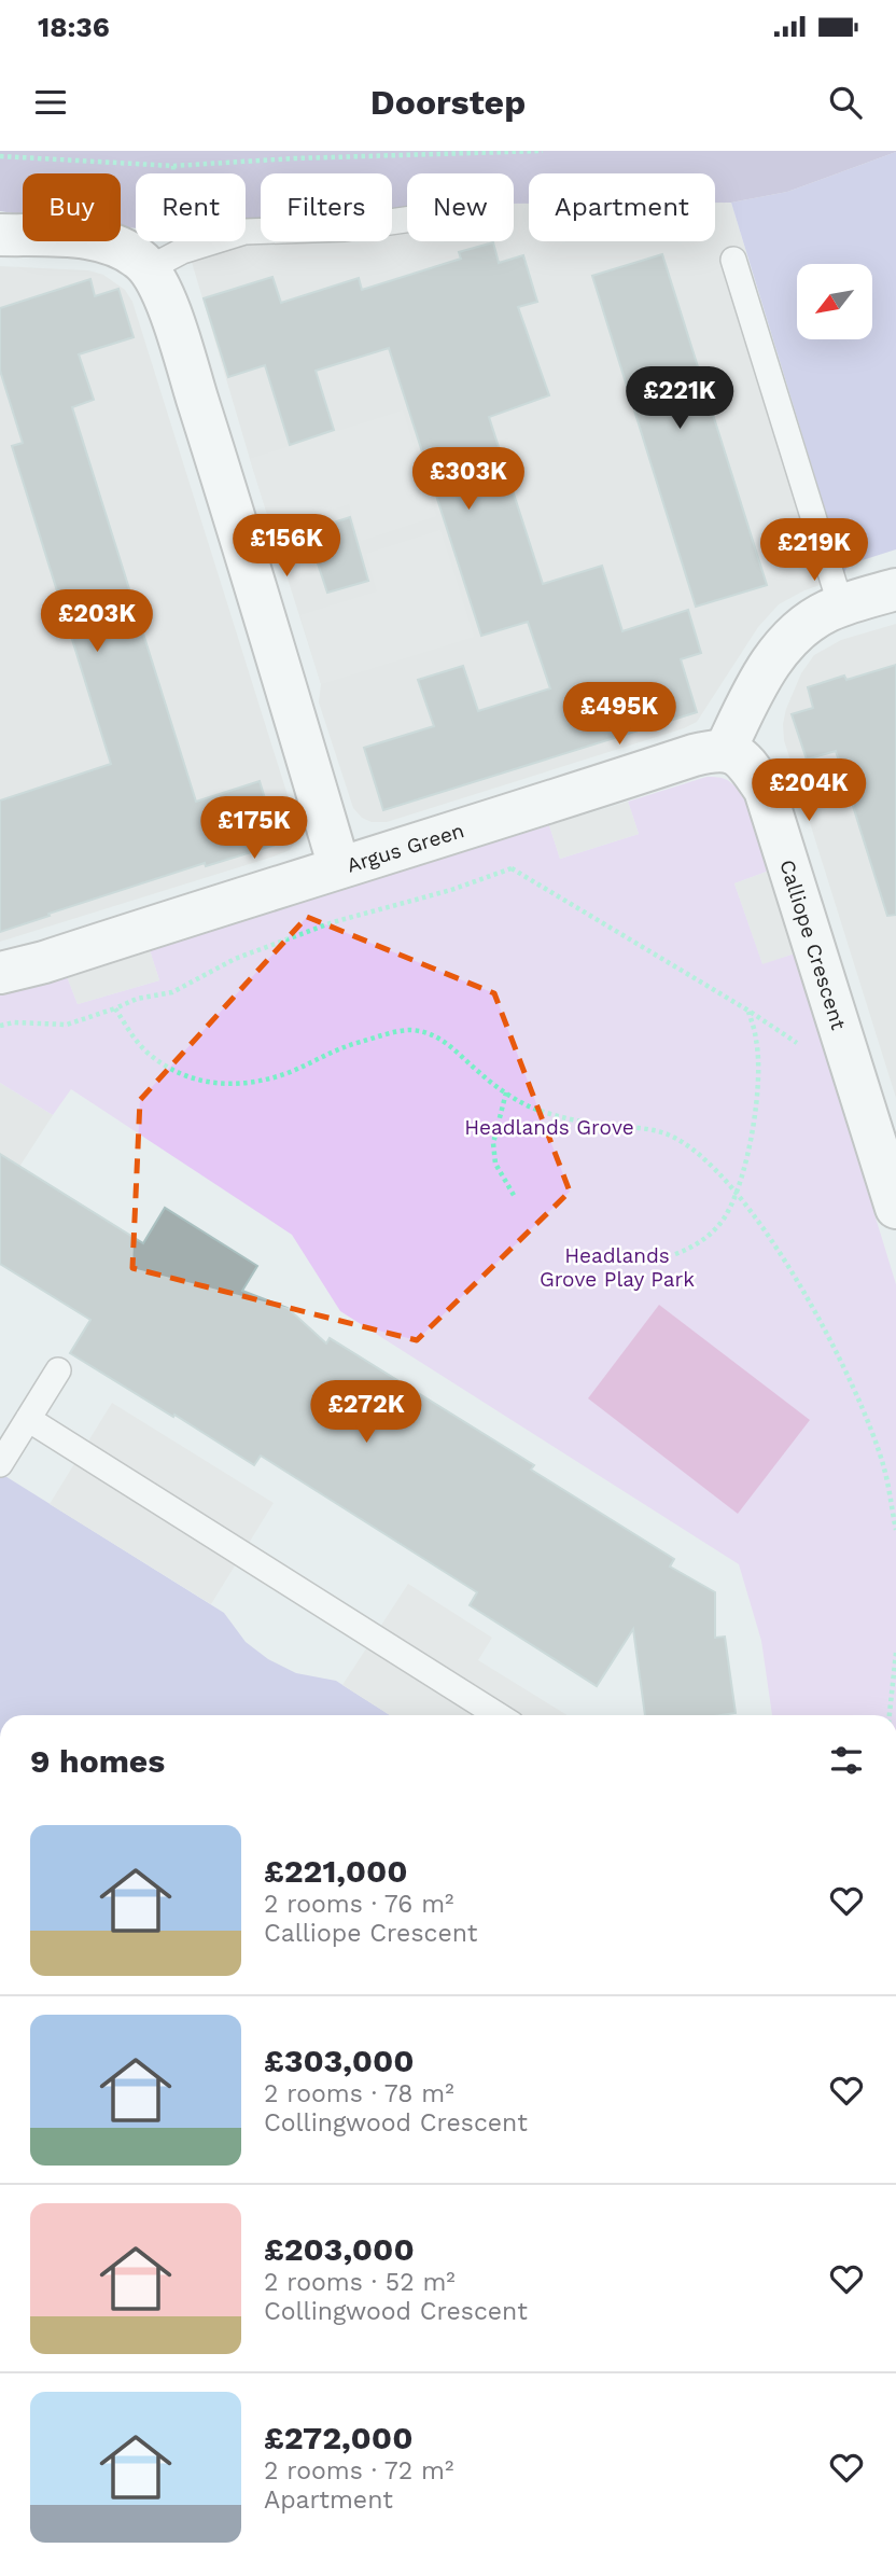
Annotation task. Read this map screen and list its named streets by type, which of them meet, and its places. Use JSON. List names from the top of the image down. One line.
{"streets":{"street":["Argus Green","Calliope Crescent"]},"crossings":[["Argus Green","Calliope Crescent"]],"parks":["Headlands Grove","Headlands Grove Play Park"],"north":"bottom left","page":{"status":"18:36","header":"Doorstep","chip":["Buy","Rent","Filters","New","Apartment"],"price":["£221K","£303K","£156K","£219K","£203K","£495K","£204K","£175K","£272K"],"heading":"9 homes","list":[{"name":"£221,000","note":"2 rooms · 76 m² · Calliope Crescent"},{"name":"£303,000","note":"2 rooms · 78 m² · Collingwood Crescent"},{"name":"£203,000","note":"2 rooms · 52 m² · Collingwood Crescent"},{"name":"£272,000","note":"2 rooms · 72 m² · Apartment"}]}}
